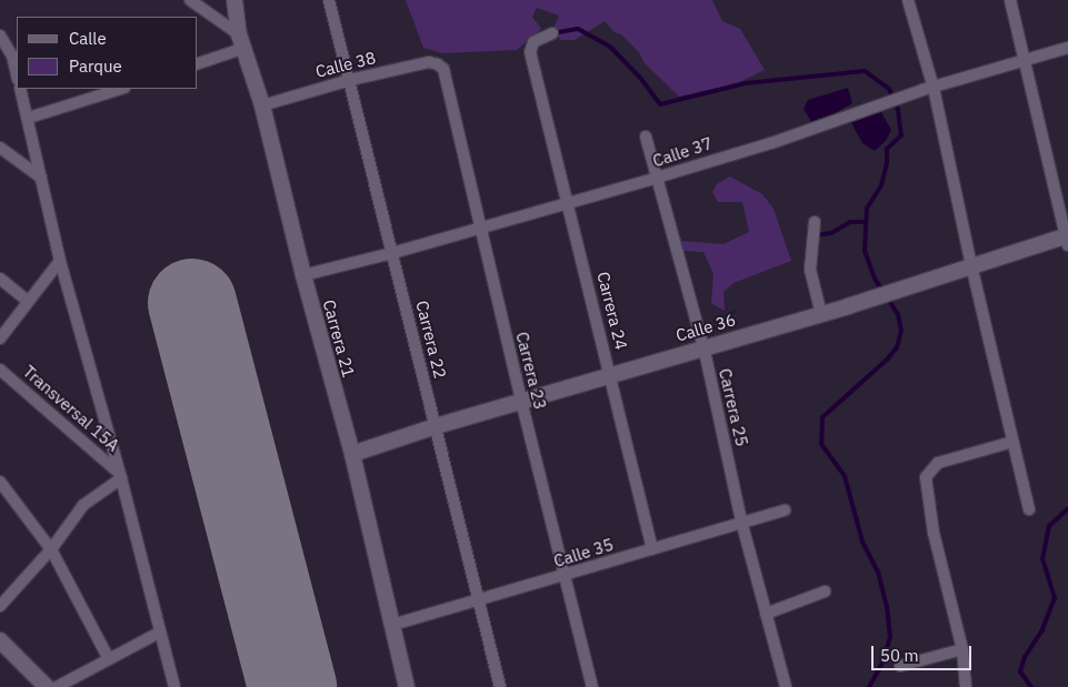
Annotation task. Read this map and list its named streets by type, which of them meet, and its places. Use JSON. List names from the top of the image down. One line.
{"streets":{"street":["Calle 38","Calle 37","Carrera 24","Calle 36","Carrera 21","Carrera 22","Carrera 23","Carrera 25","Transversal 15A","Calle 35"]},"crossings":[["Calle 38","Carrera 21"],["Calle 38","Carrera 22"],["Calle 38","Carrera 23"],["Calle 37","Carrera 24"],["Calle 37","Carrera 21"],["Calle 37","Carrera 22"],["Calle 37","Carrera 23"],["Calle 37","Carrera 25"],["Carrera 24","Calle 36"],["Carrera 24","Calle 35"],["Calle 36","Carrera 21"],["Calle 36","Carrera 22"],["Calle 36","Carrera 23"],["Calle 36","Carrera 25"],["Carrera 21","Calle 35"],["Carrera 22","Calle 35"],["Carrera 23","Calle 35"],["Carrera 25","Calle 35"]],"legend":["Calle","Parque"],"scale_bar":"50 m"}
